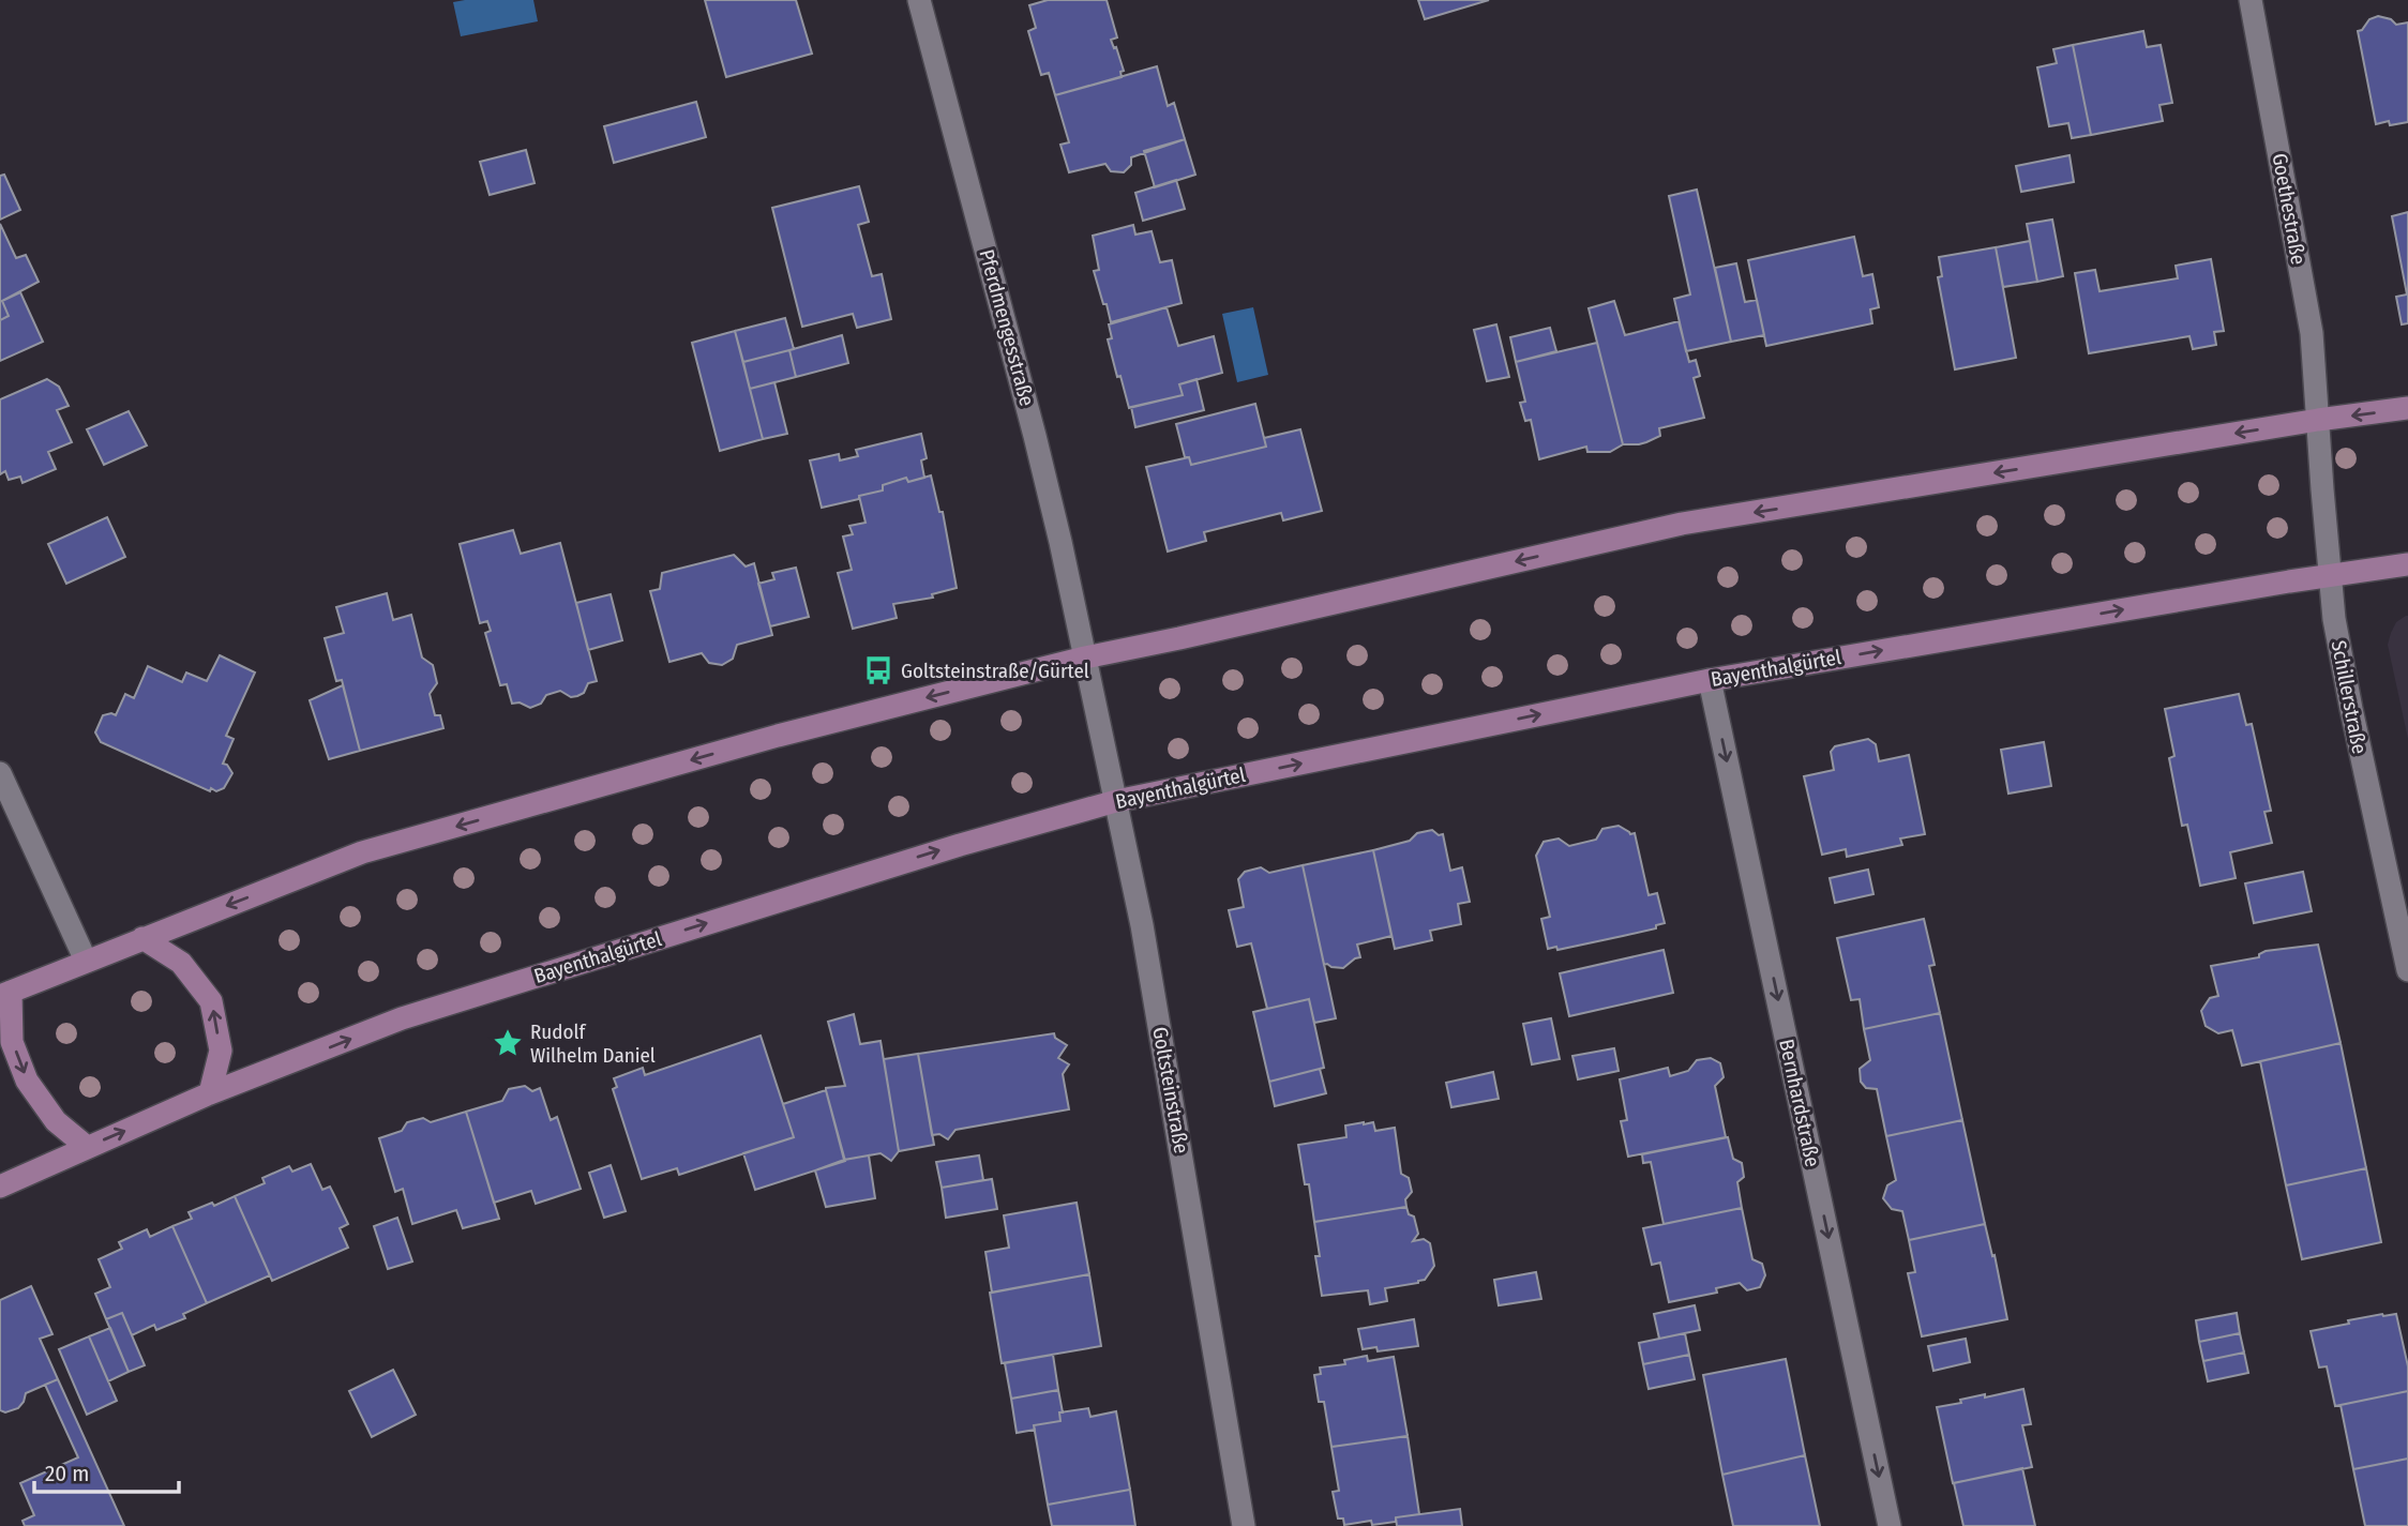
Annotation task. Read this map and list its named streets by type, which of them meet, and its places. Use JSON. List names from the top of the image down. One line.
{"streets":{"main road":["Bayenthalgürtel"],"street":["Goethestraße","Pferdmengesstraße","Schillerstraße","Goltsteinstraße","Bernhardstraße"]},"crossings":[["Goethestraße","Schillerstraße"],["Pferdmengesstraße","Goltsteinstraße"],["Bayenthalgürtel","Schillerstraße"],["Bayenthalgürtel","Goltsteinstraße"],["Bayenthalgürtel","Bernhardstraße"]],"one_way":["Bernhardstraße"],"places":{"bus stop":["Goltsteinstraße/Gürtel"],"place":["Rudolf Wilhelm Daniel"]},"scale_bar":"20 m"}
